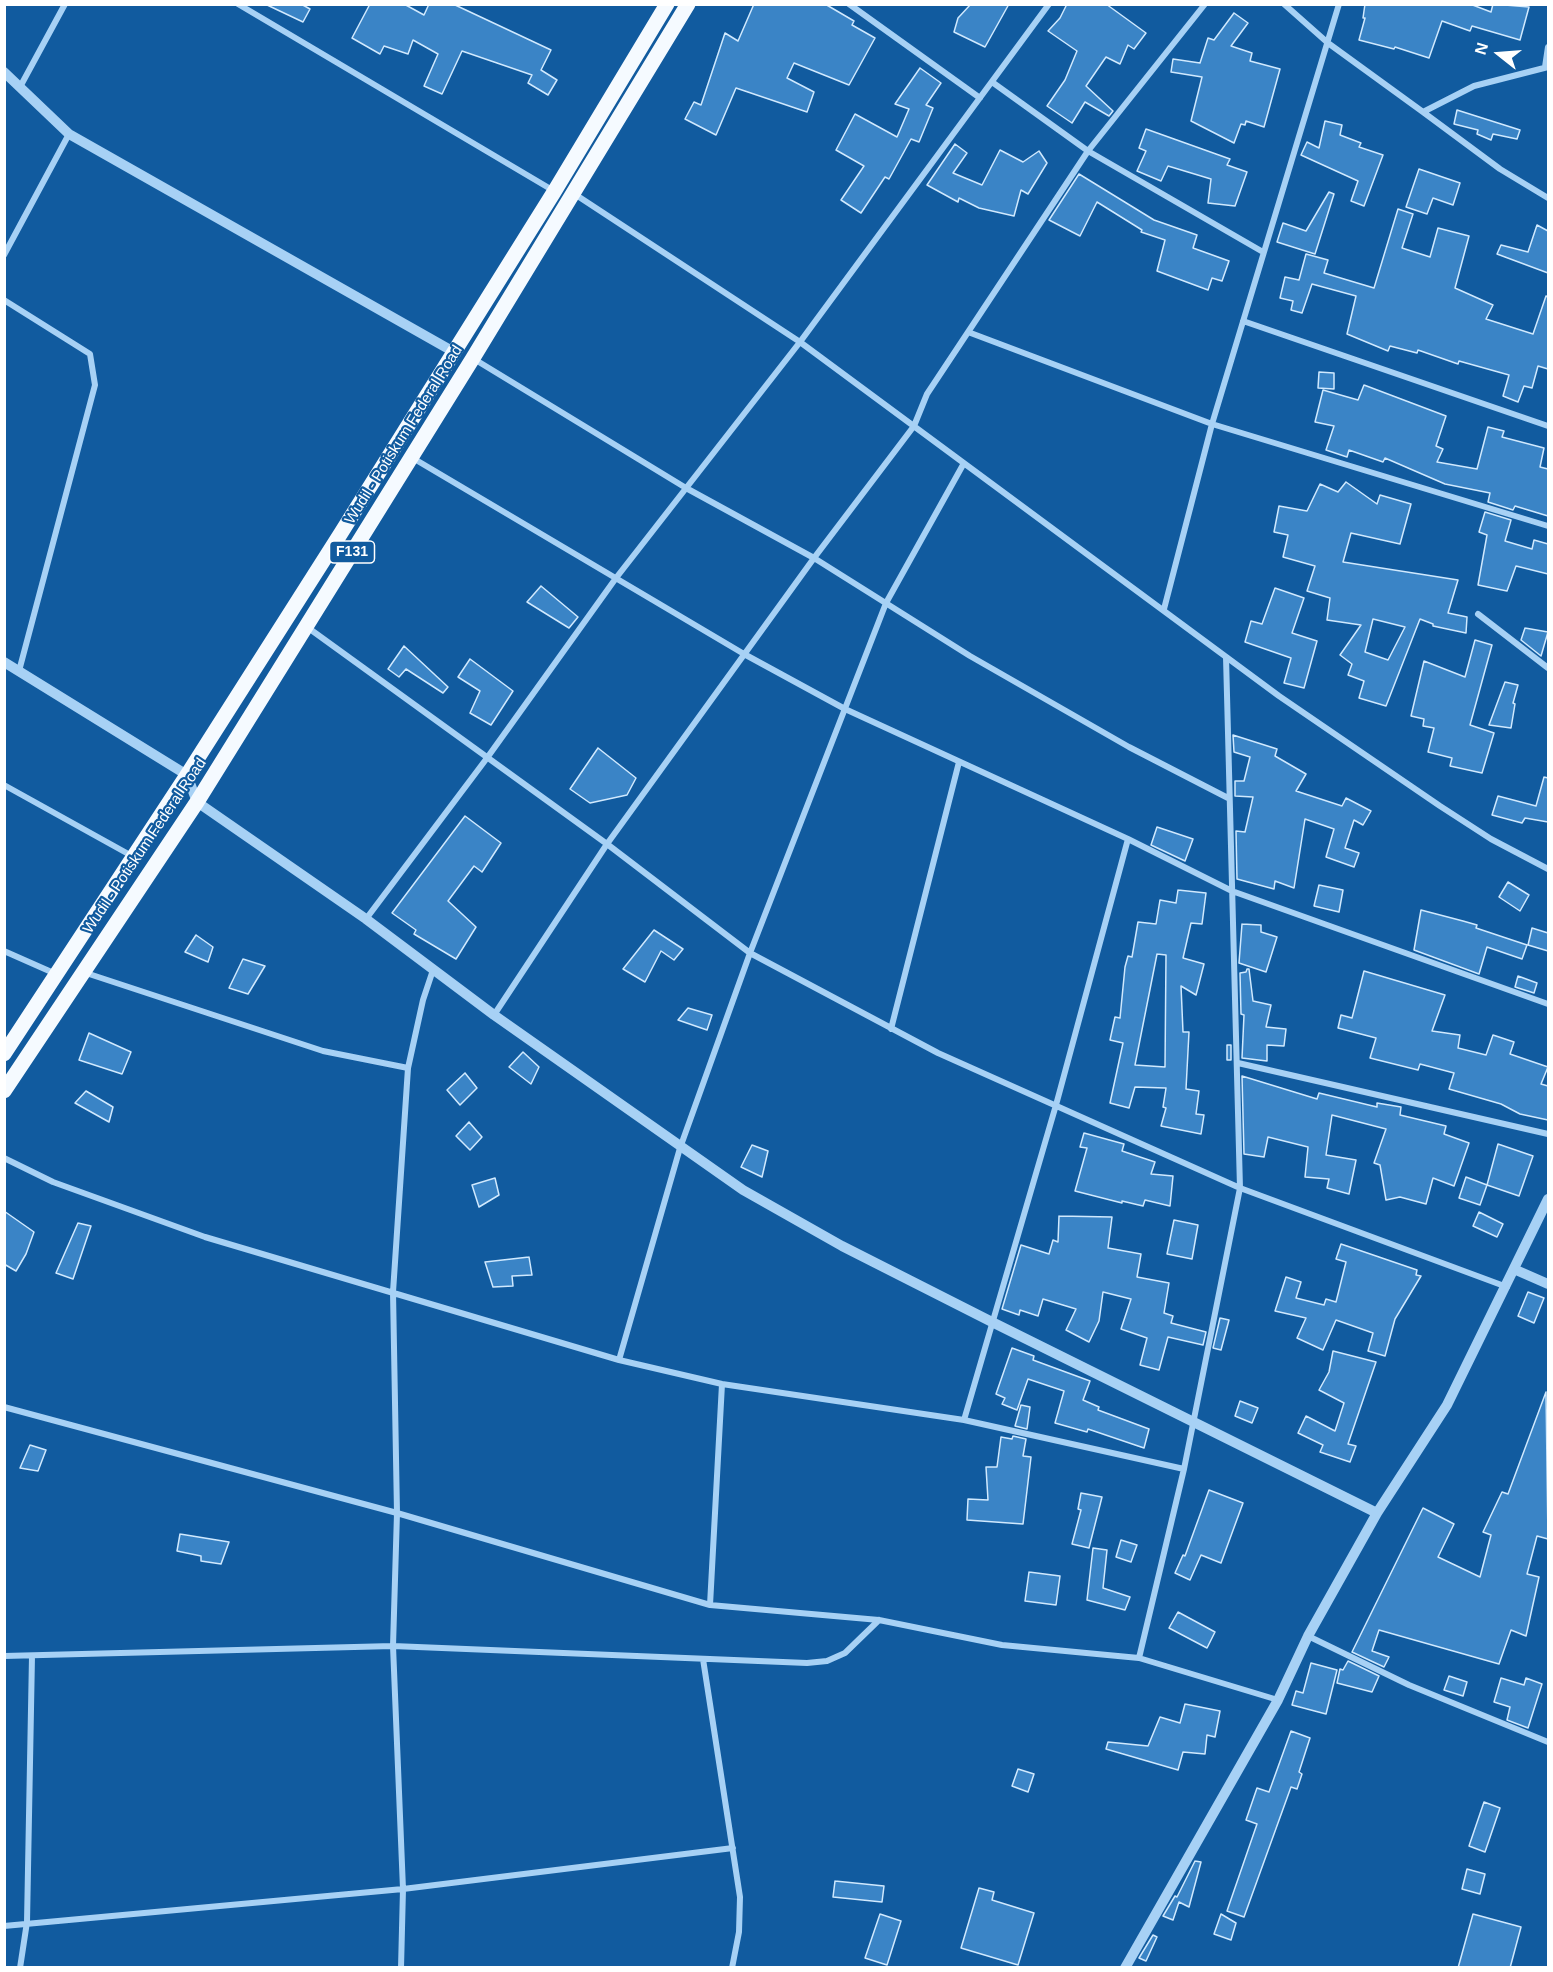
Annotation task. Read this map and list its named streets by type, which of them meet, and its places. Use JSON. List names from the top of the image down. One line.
{"streets":{"main road":["Wudil - Potiskum Federal Road","F131"]},"north":"left"}
